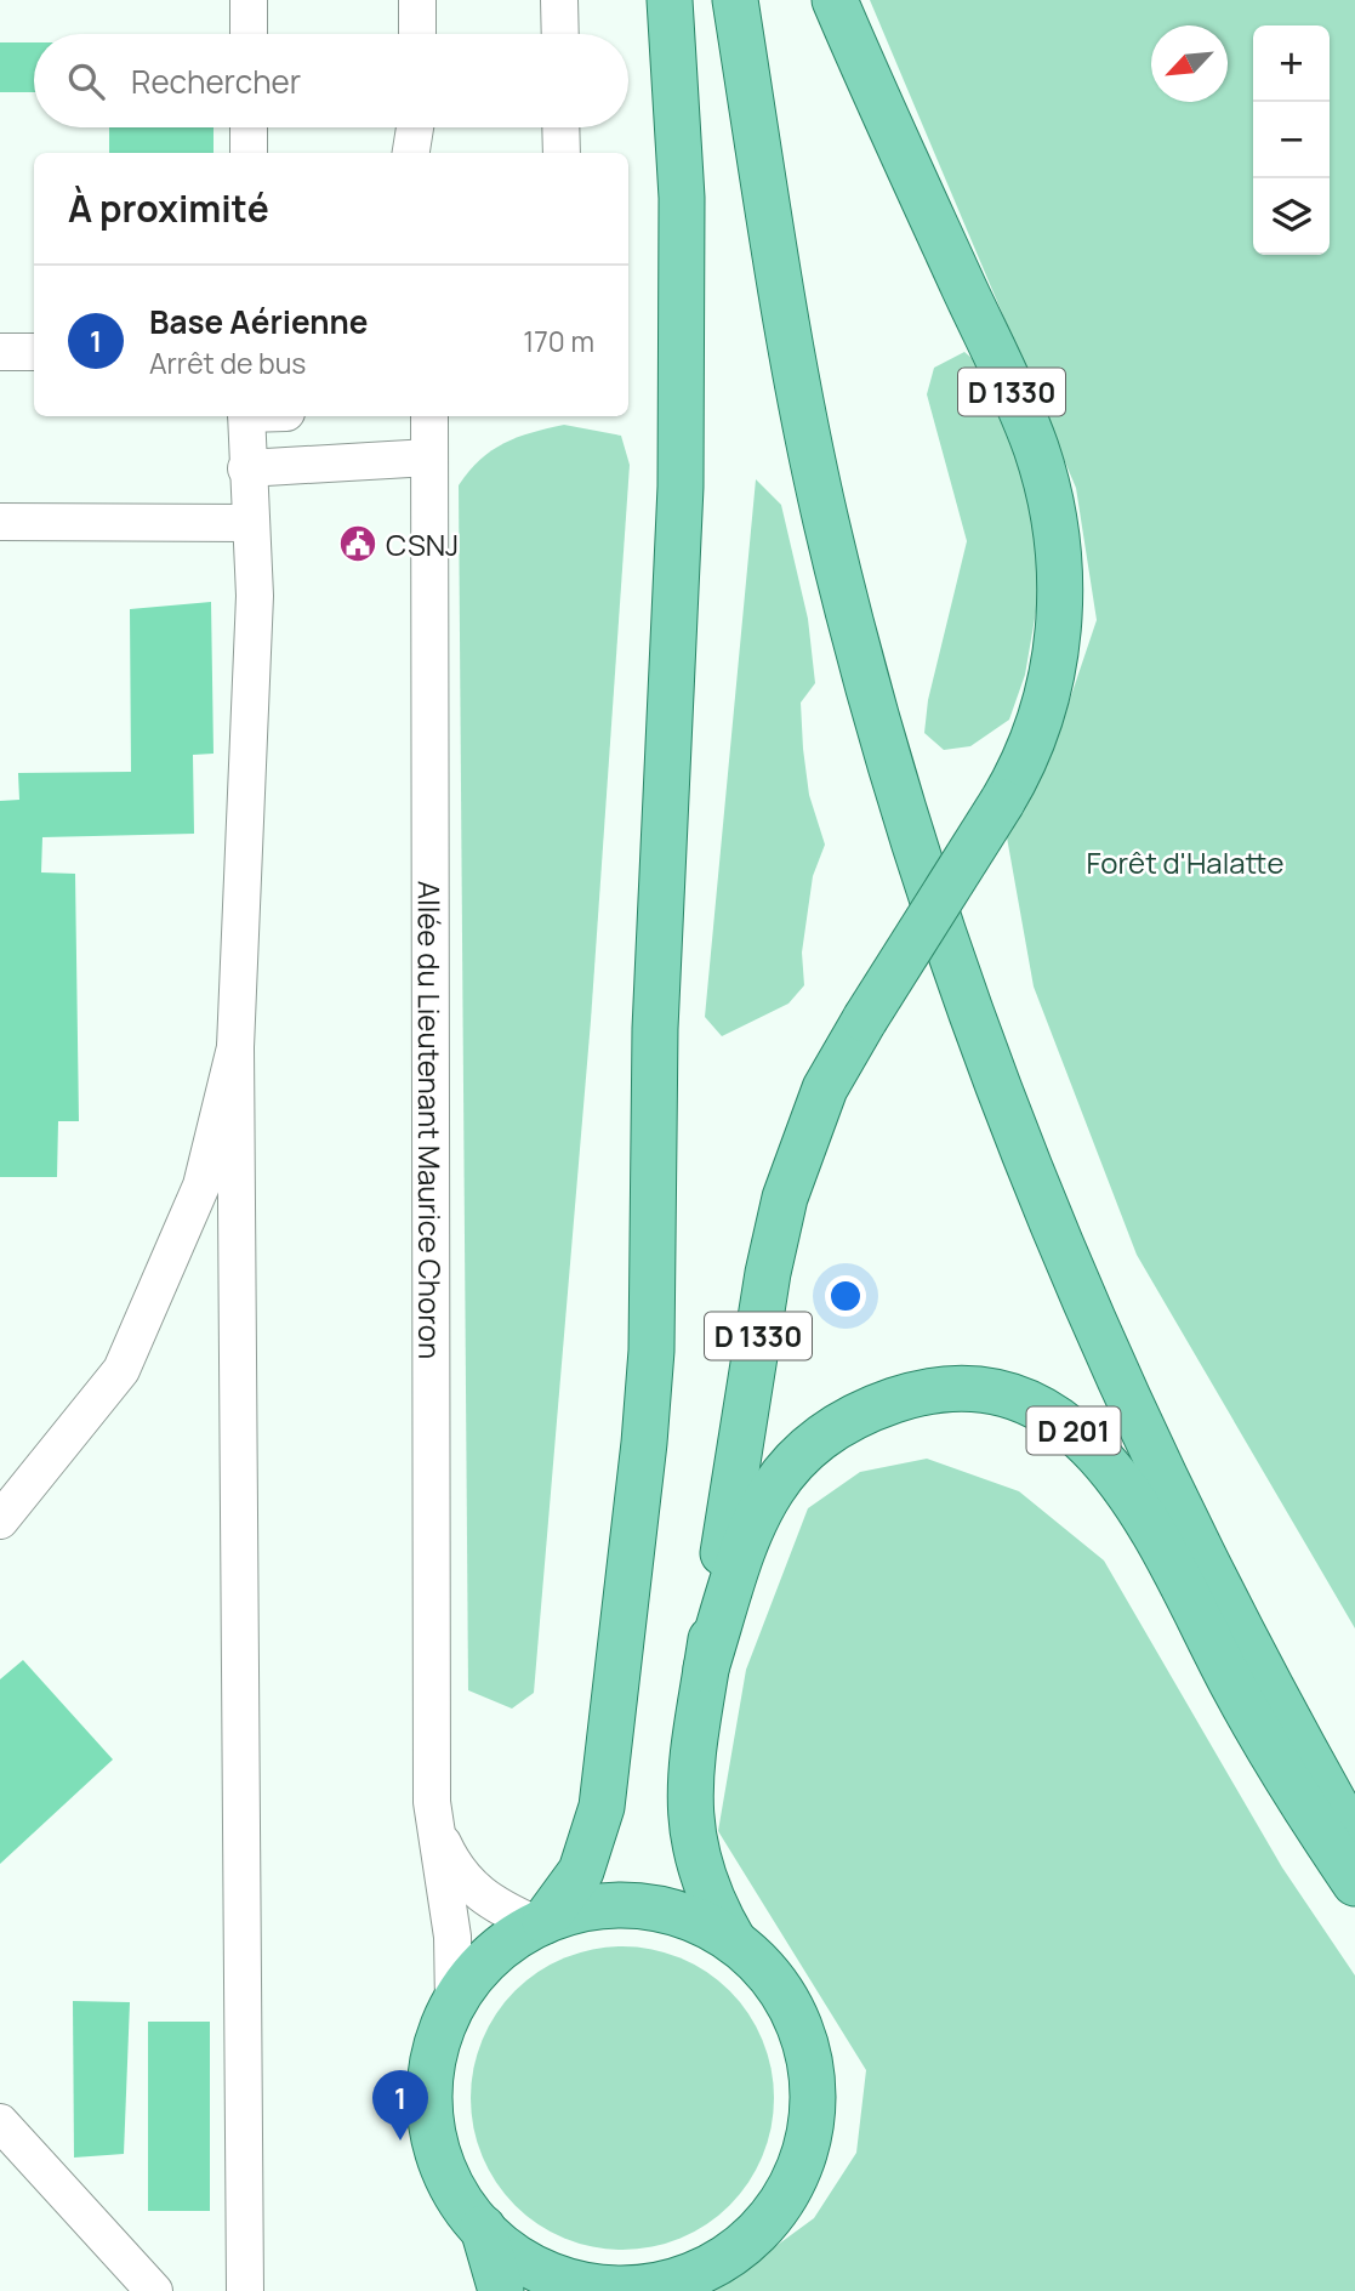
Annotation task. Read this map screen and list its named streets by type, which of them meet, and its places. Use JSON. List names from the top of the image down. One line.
{"streets":{"main road":["D 1330","D 201"],"street":["Allée du Lieutenant Maurice Choron"]},"crossings":[["D 1330","D 201"]],"parks":["Forêt d'Halatte"],"places":{"public building":["CSNJ"]},"north":"bottom left","page":{"map_buttons":["+","−"],"search":"Rechercher","heading":"À proximité","list":[{"mark":"1","name":"Base Aérienne","note":"Arrêt de bus","value":"170 m"}],"pins":"1"}}
